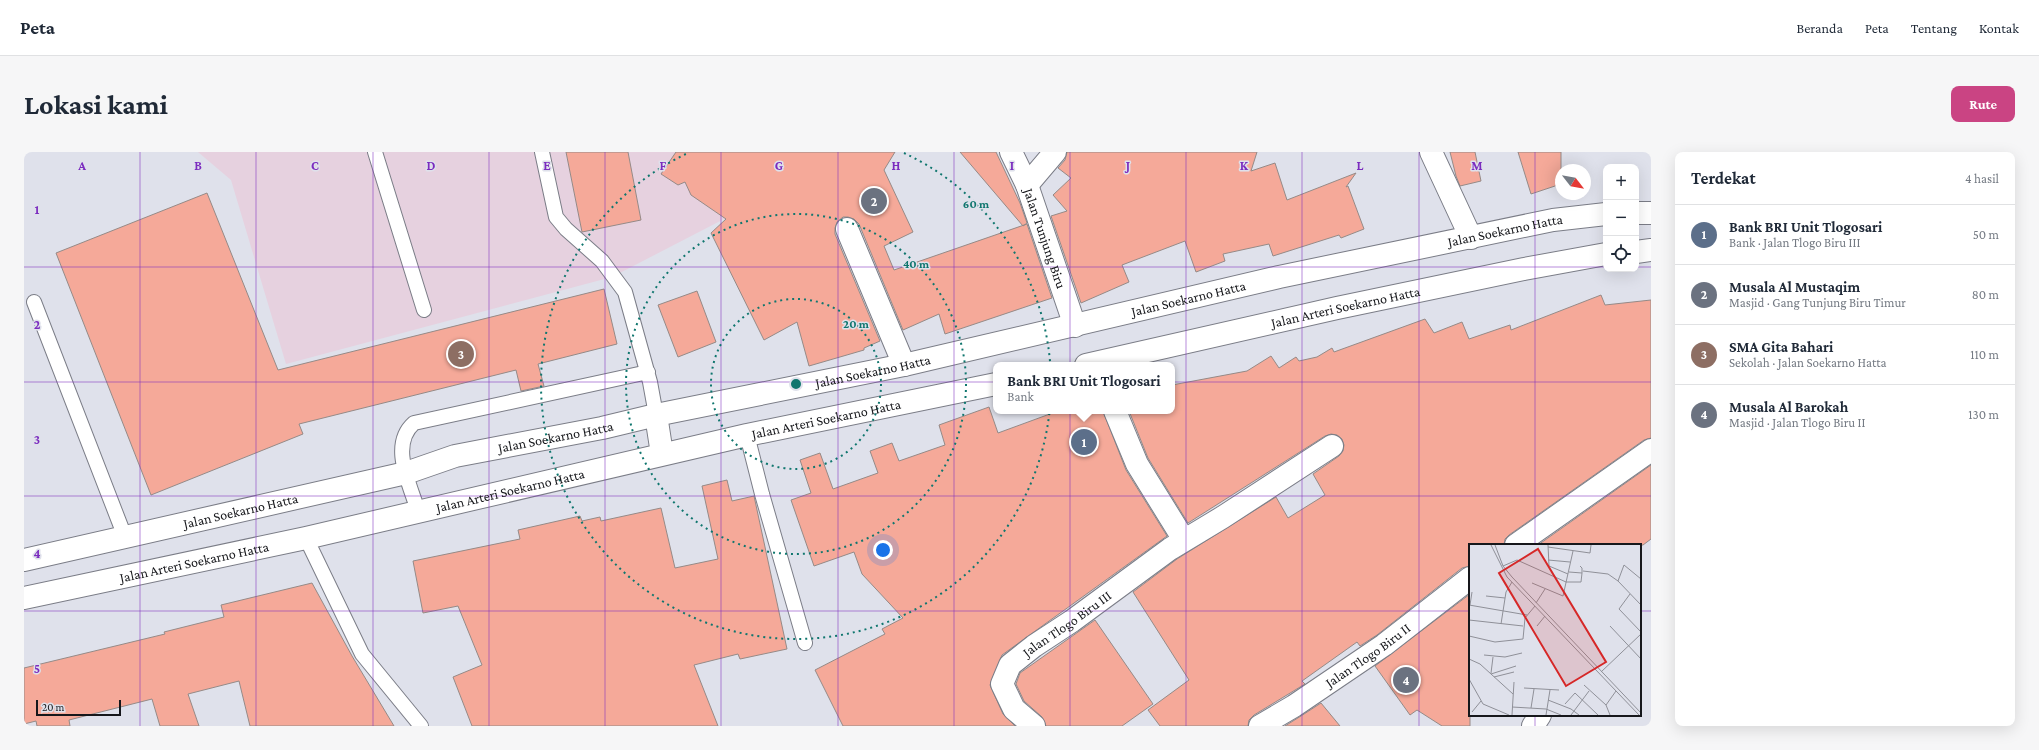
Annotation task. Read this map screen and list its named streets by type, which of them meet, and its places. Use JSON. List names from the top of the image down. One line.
{"streets":{"main road":["Jalan Soekarno Hatta","Jalan Tunjung Biru","Jalan Arteri Soekarno Hatta","Jalan Tlogo Biru III","Jalan Tlogo Biru II"]},"crossings":[["Jalan Soekarno Hatta","Jalan Tunjung Biru"]],"scale_bar":"20 m","north":"bottom right","page":{"header":"Peta","nav":["Beranda","Peta","Tentang","Kontak"],"buttons":"Rute","title":"Lokasi kami","heading":["Terdekat","4 hasil"],"map_buttons":["+","−"],"pins":["2","3","1","4"],"list":[{"mark":"1","name":"Bank BRI Unit Tlogosari","note":"Bank · Jalan Tlogo Biru III","value":"50 m"},{"mark":"2","name":"Musala Al Mustaqim","note":"Masjid · Gang Tunjung Biru Timur","value":"80 m"},{"mark":"3","name":"SMA Gita Bahari","note":"Sekolah · Jalan Soekarno Hatta","value":"110 m"},{"mark":"4","name":"Musala Al Barokah","note":"Masjid · Jalan Tlogo Biru II","value":"130 m"}],"popup":["Bank BRI Unit Tlogosari","Bank"],"scale":"20 m"},"grid":{"columns":["A","B","C","D","E","F","G","H","I","J","K","L","M"],"rows":["1","2","3","4","5"]},"rings":["60 m","40 m","20 m"]}
